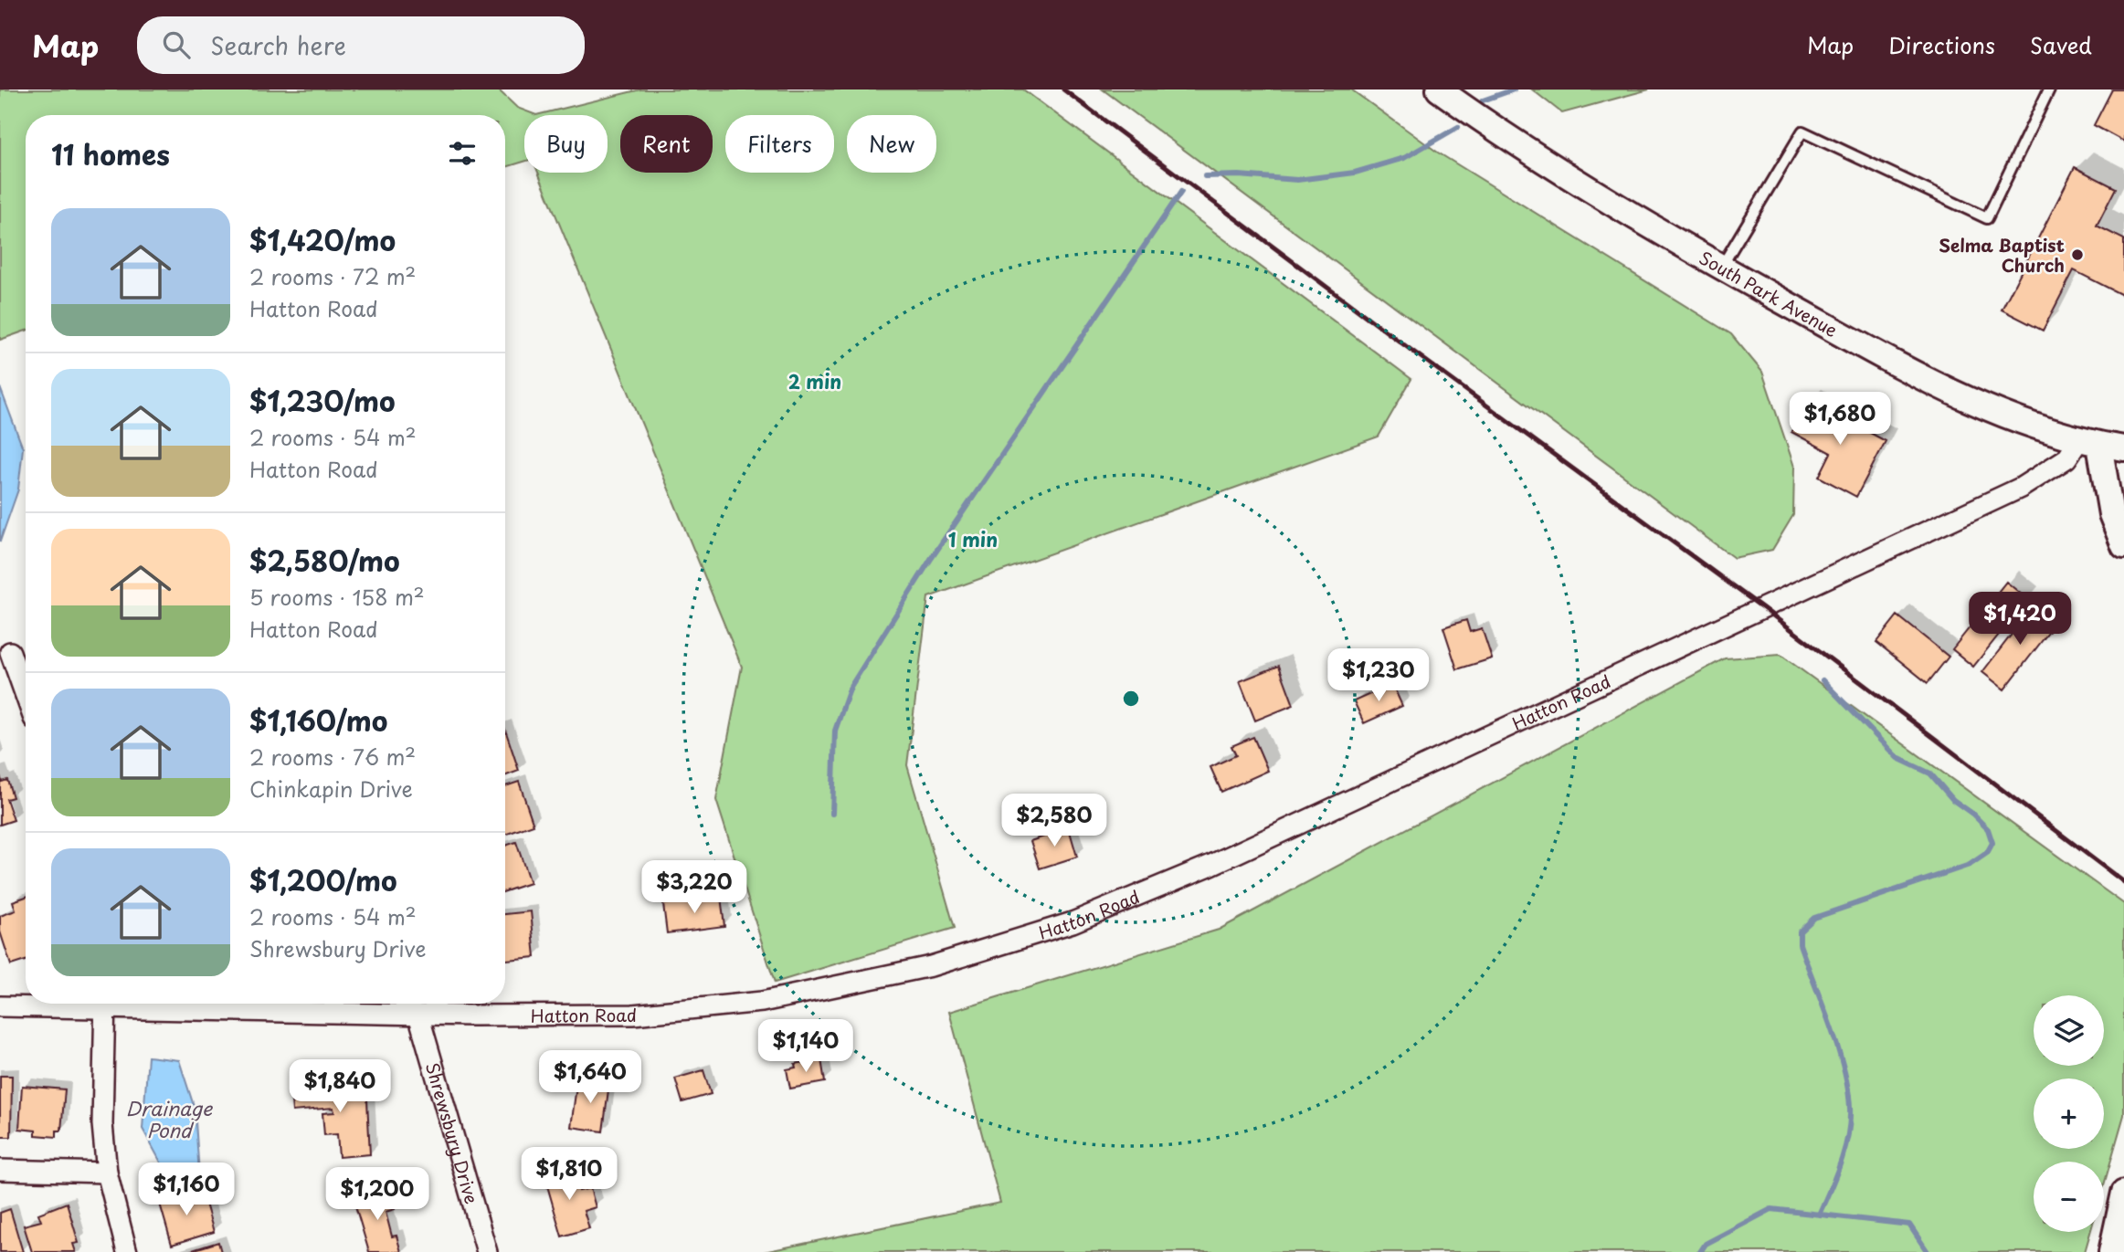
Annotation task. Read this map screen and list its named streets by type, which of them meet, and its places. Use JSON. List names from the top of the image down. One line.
{"streets":{"street":["South Park Avenue","Hatton Road","Shrewsbury Drive"]},"crossings":[["South Park Avenue","Hatton Road"],["Hatton Road","Shrewsbury Drive"]],"water":["Drainage Pond"],"places":["Selma Baptist Church"],"page":{"header":"Map","search":"Search here","nav":["Map","Directions","Saved"],"chip":["Buy","Rent","Filters","New"],"heading":"11 homes","list":[{"name":"$1,420/mo","note":"2 rooms · 72 m² · Hatton Road"},{"name":"$1,230/mo","note":"2 rooms · 54 m² · Hatton Road"},{"name":"$2,580/mo","note":"5 rooms · 158 m² · Hatton Road"},{"name":"$1,160/mo","note":"2 rooms · 76 m² · Chinkapin Drive"},{"name":"$1,200/mo","note":"2 rooms · 54 m² · Shrewsbury Drive"}],"price":["$1,680","$1,420","$1,230","$2,580","$3,220","$1,140","$1,640","$1,840","$1,810","$1,160","$1,200"],"map_buttons":["+","−"]},"rings":["2 min","1 min"]}
